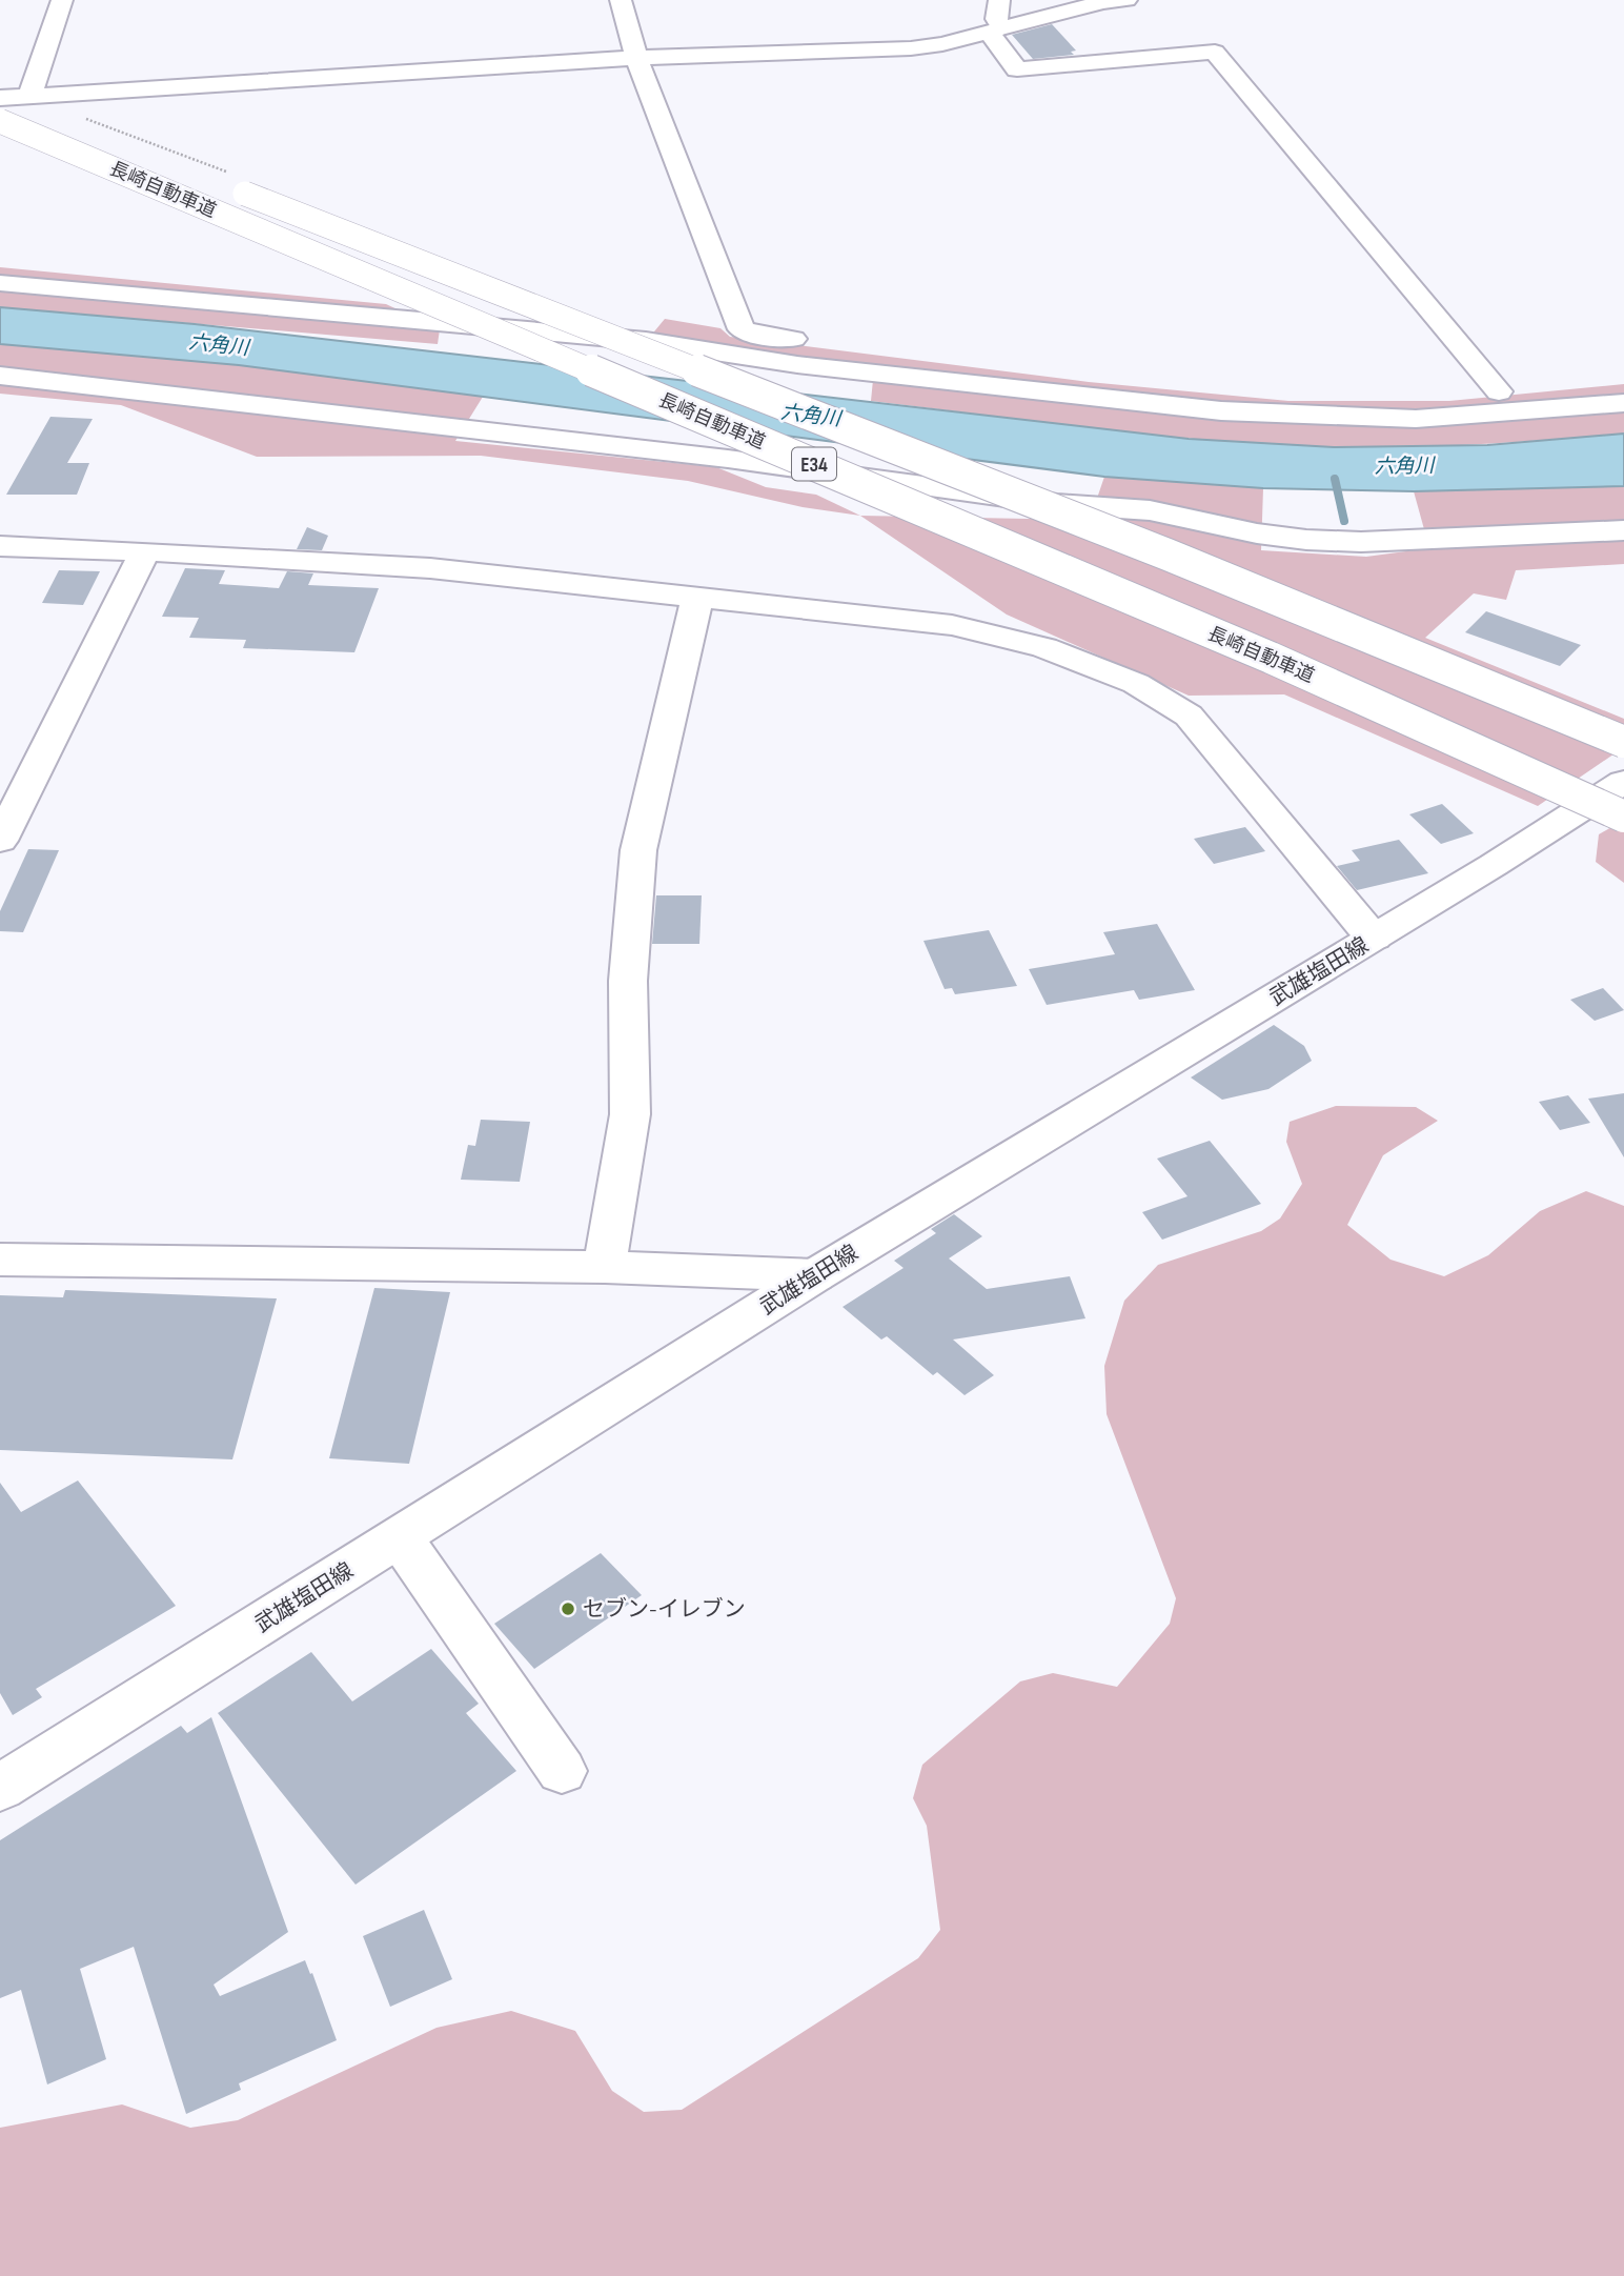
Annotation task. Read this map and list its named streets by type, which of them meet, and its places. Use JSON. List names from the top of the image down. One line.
{"streets":{"main road":["長崎自動車道","E34","武雄塩田線"]},"water":["六角川"],"places":["セブン-イレブン"]}
